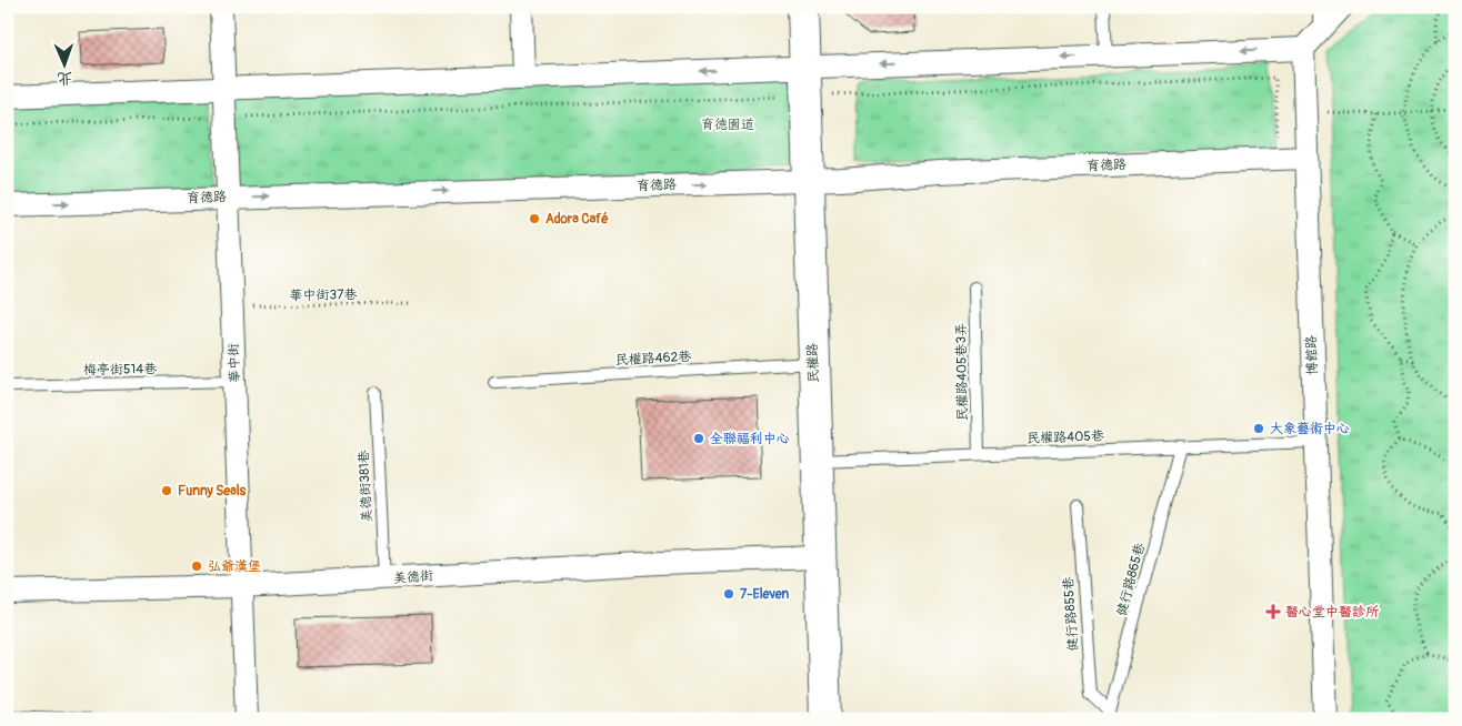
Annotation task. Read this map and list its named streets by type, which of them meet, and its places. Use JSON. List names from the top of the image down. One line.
{"streets":{"street":["育德路","博館路","華中街","民權路","美德街"],"lane":["民權路462巷","梅亭街514巷","民權路405巷3弄","民權路405巷","美德街381巷","健行路865巷","健行路855巷"],"path":["華中街37巷"]},"crossings":[["育德路","博館路"],["育德路","華中街"],["育德路","民權路"],["華中街37巷","華中街"],["博館路","民權路405巷"],["民權路462巷","民權路"],["華中街","梅亭街514巷"],["華中街","美德街"],["民權路","民權路405巷"],["民權路","美德街"],["民權路405巷3弄","民權路405巷"],["民權路405巷","健行路865巷"],["美德街381巷","美德街"],["健行路865巷","健行路855巷"]],"parks":["育德園道"],"places":{"other":["Adora Café","大象藝術中心","全聯福利中心","Funny Seals","弘爺漢堡","7-Eleven"],"health":["醫心堂中醫診所"]},"north":"bottom"}
